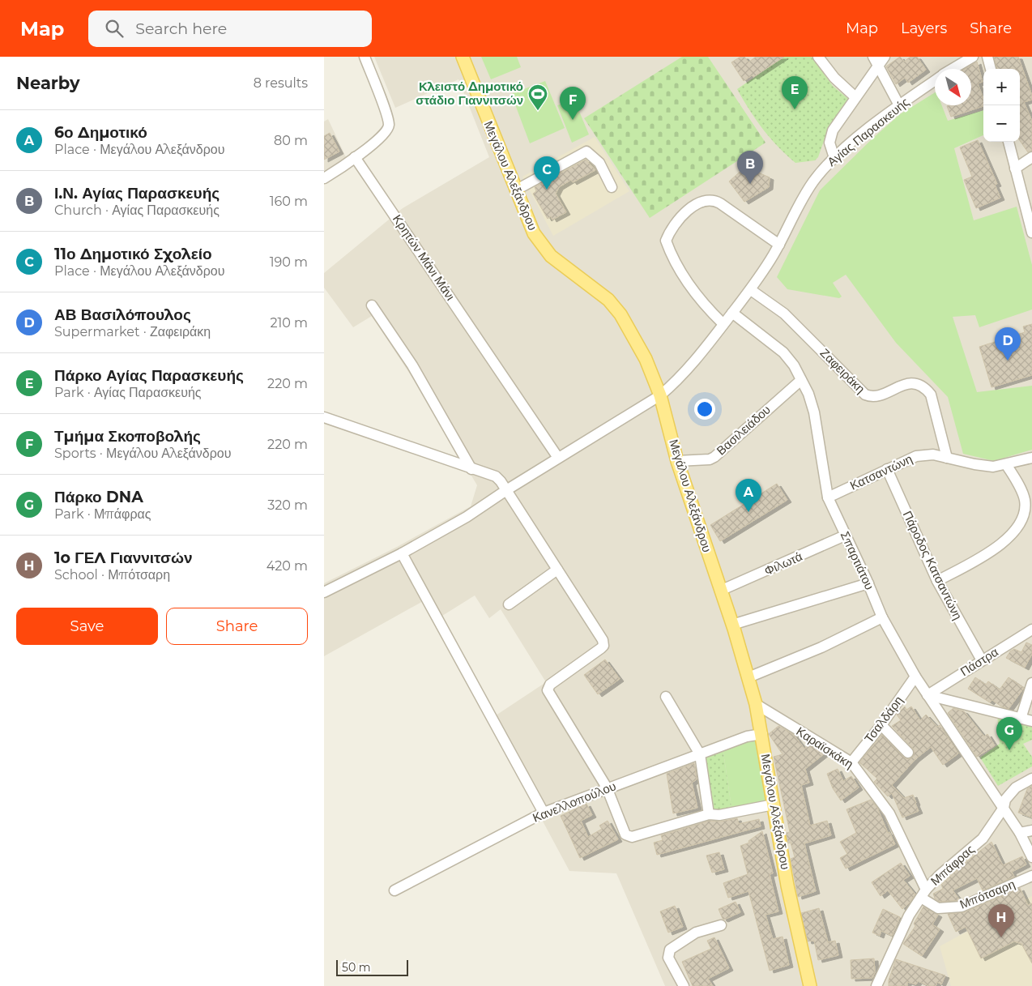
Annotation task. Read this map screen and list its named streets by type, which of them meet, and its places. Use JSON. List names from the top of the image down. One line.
{"streets":{"main road":["Μεγάλου Αλεξάνδρου"],"street":["Αγίας Παρασκευής","Κρητών Μάνι Μάνι","Ζαφειράκη","Βασιλειάδου","Κατσαντώνη","Σπαρτιάτου","Φιλωτά","Πάροδος Κατσαντώνη","Πάστρα","Τσαλδάρη","Καραϊσκάκη","Κανελλοπούλου","Μπάφρας","Μπότσαρη"]},"crossings":[["Αγίας Παρασκευής","Μεγάλου Αλεξάνδρου"],["Αγίας Παρασκευής","Κρητών Μάνι Μάνι"],["Αγίας Παρασκευής","Ζαφειράκη"],["Αγίας Παρασκευής","Σπαρτιάτου"],["Μεγάλου Αλεξάνδρου","Βασιλειάδου"],["Μεγάλου Αλεξάνδρου","Φιλωτά"],["Μεγάλου Αλεξάνδρου","Καραϊσκάκη"],["Μεγάλου Αλεξάνδρου","Κανελλοπούλου"],["Ζαφειράκη","Κατσαντώνη"],["Βασιλειάδου","Σπαρτιάτου"],["Κατσαντώνη","Σπαρτιάτου"],["Κατσαντώνη","Πάροδος Κατσαντώνη"],["Σπαρτιάτου","Φιλωτά"],["Σπαρτιάτου","Πάστρα"],["Σπαρτιάτου","Τσαλδάρη"],["Σπαρτιάτου","Μπάφρας"],["Πάροδος Κατσαντώνη","Πάστρα"],["Τσαλδάρη","Καραϊσκάκη"],["Καραϊσκάκη","Μπάφρας"],["Καραϊσκάκη","Μπότσαρη"],["Μπάφρας","Μπότσαρη"]],"places":{"sports":["Κλειστό Δημοτικό στάδιο Γιαννιτσών"]},"scale_bar":"50 m","north":"bottom right","page":{"header":"Map","search":"Search here","nav":["Map","Layers","Share"],"heading":["Nearby","8 results"],"map_buttons":["+","−"],"pins":["E","F","B","C","D","A","G","H"],"list":[{"mark":"A","name":"6ο Δημοτικό","note":"Place · Μεγάλου Αλεξάνδρου","value":"80 m"},{"mark":"B","name":"Ι.Ν. Αγίας Παρασκευής","note":"Church · Αγίας Παρασκευής","value":"160 m"},{"mark":"C","name":"11ο Δημοτικό Σχολείο","note":"Place · Μεγάλου Αλεξάνδρου","value":"190 m"},{"mark":"D","name":"ΑΒ Βασιλόπουλος","note":"Supermarket · Ζαφειράκη","value":"210 m"},{"mark":"E","name":"Πάρκο Αγίας Παρασκευής","note":"Park · Αγίας Παρασκευής","value":"220 m"},{"mark":"F","name":"Τμήμα Σκοποβολής","note":"Sports · Μεγάλου Αλεξάνδρου","value":"220 m"},{"mark":"G","name":"Πάρκο DNA","note":"Park · Μπάφρας","value":"320 m"},{"mark":"H","name":"1o ΓΕΛ Γιαννιτσών","note":"School · Μπότσαρη","value":"420 m"}],"buttons":["Save","Share"],"scale":"50 m"}}
